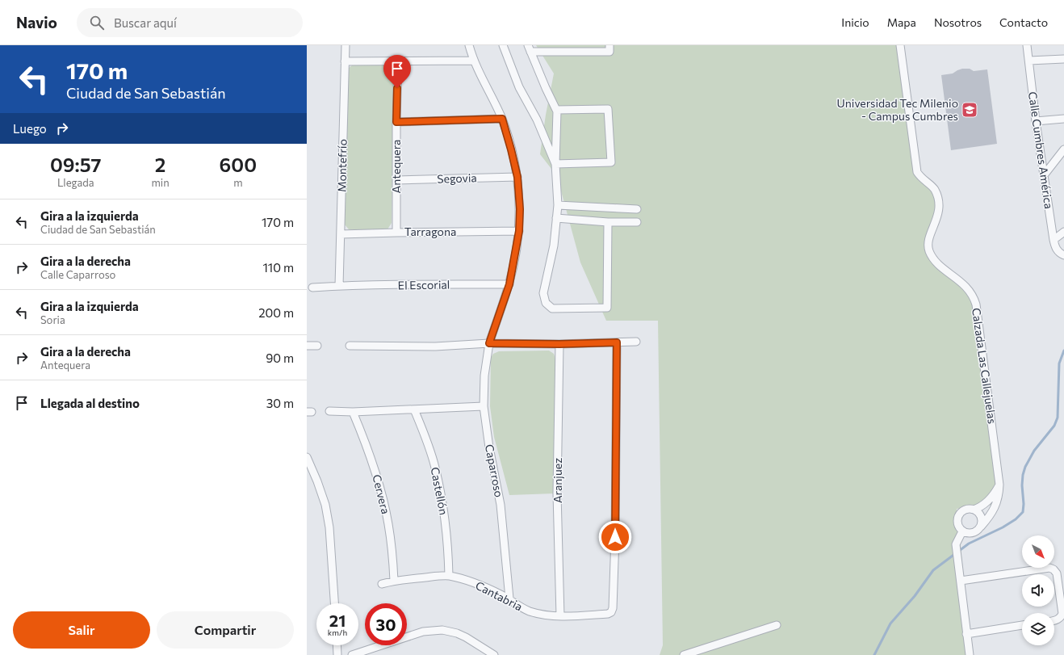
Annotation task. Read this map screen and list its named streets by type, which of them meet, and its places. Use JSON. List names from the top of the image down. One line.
{"streets":{"street":["Calle Cumbres América","Montefrío","Antequera","Segovia","Tarragona","El Escorial","Calzada Las Callejuelas","Caparroso","Aranjuez","Castellón","Cervera","Cantabria"]},"crossings":[["Montefrío","Tarragona"],["Montefrío","El Escorial"],["Antequera","Segovia"],["Antequera","Tarragona"],["Segovia","Caparroso"],["Tarragona","Caparroso"],["El Escorial","Caparroso"],["Caparroso","Cantabria"],["Aranjuez","Cantabria"],["Castellón","Cantabria"],["Cervera","Cantabria"]],"places":{"school or university":["Universidad Tec Milenio - Campus Cumbres"]},"north":"bottom right","page":{"header":"Navio","search":"Buscar aquí","nav":["Inicio","Mapa","Nosotros","Contacto"],"turn":["170 m","Ciudad de San Sebastián"],"then":"Luego","eta":["09:57","Llegada","2","min","600","m"],"list":[{"name":"Gira a la izquierda","note":"Ciudad de San Sebastián","value":"170 m"},{"name":"Gira a la derecha","note":"Calle Caparroso","value":"110 m"},{"name":"Gira a la izquierda","note":"Soria","value":"200 m"},{"name":"Gira a la derecha","note":"Antequera","value":"90 m"},{"name":"Llegada al destino","value":"30 m"}],"speed":"21 km/h","limit":"30","buttons":["Salir","Compartir"]}}
